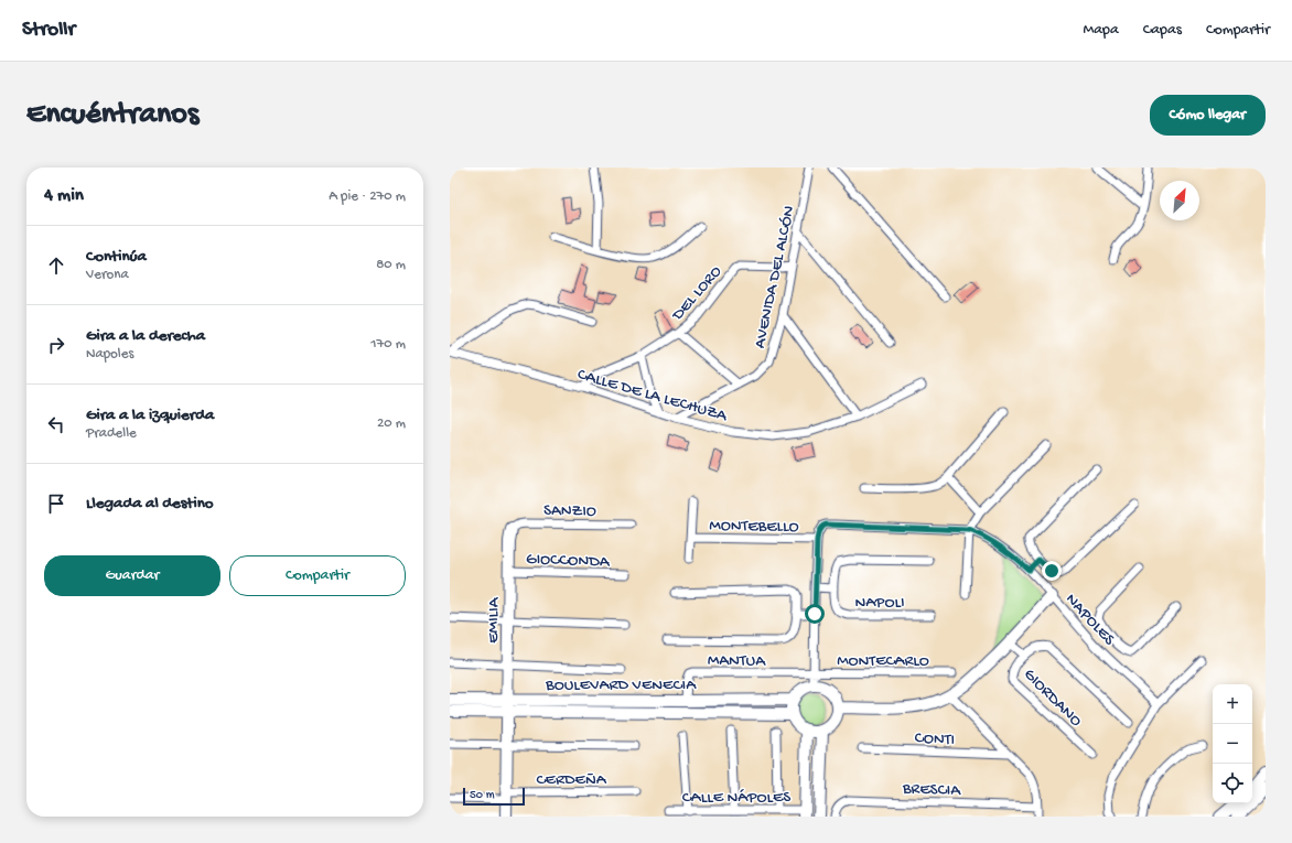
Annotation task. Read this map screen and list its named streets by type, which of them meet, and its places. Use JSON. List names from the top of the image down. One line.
{"streets":{"street":["AVENIDA DEL ALCÓN","DEL LORO","CALLE DE LA LECHUZA","SANZIO","MONTEBELLO","GIOCCONDA","NAPOLI","NAPOLES","EMILIA","MANTUA","MONTECARLO","BOULEVARD VENECIA","GIORDANO","CONTI","CERDEÑA","BRESCIA","CALLE NÁPOLES"]},"crossings":[["AVENIDA DEL ALCÓN","DEL LORO"],["AVENIDA DEL ALCÓN","CALLE DE LA LECHUZA"],["DEL LORO","CALLE DE LA LECHUZA"],["SANZIO","EMILIA"],["MONTEBELLO","NAPOLES"],["GIOCCONDA","EMILIA"],["EMILIA","BOULEVARD VENECIA"],["EMILIA","CERDEÑA"],["MANTUA","MONTECARLO"],["MANTUA","BOULEVARD VENECIA"],["MONTECARLO","BOULEVARD VENECIA"],["CONTI","BRESCIA"]],"scale_bar":"50 m","north":"top right","page":{"header":"Strollr","nav":["Mapa","Capas","Compartir"],"buttons":["Cómo llegar",["Guardar","Compartir"]],"title":"Encuéntranos","heading":["4 min","A pie · 270 m"],"list":[["Continúa","Verona","80 m"],["Gira a la derecha","Napoles","170 m"],["Gira a la izquierda","Pradelle","20 m"],"Llegada al destino"],"map_buttons":["+","−"],"scale":"50 m"}}
